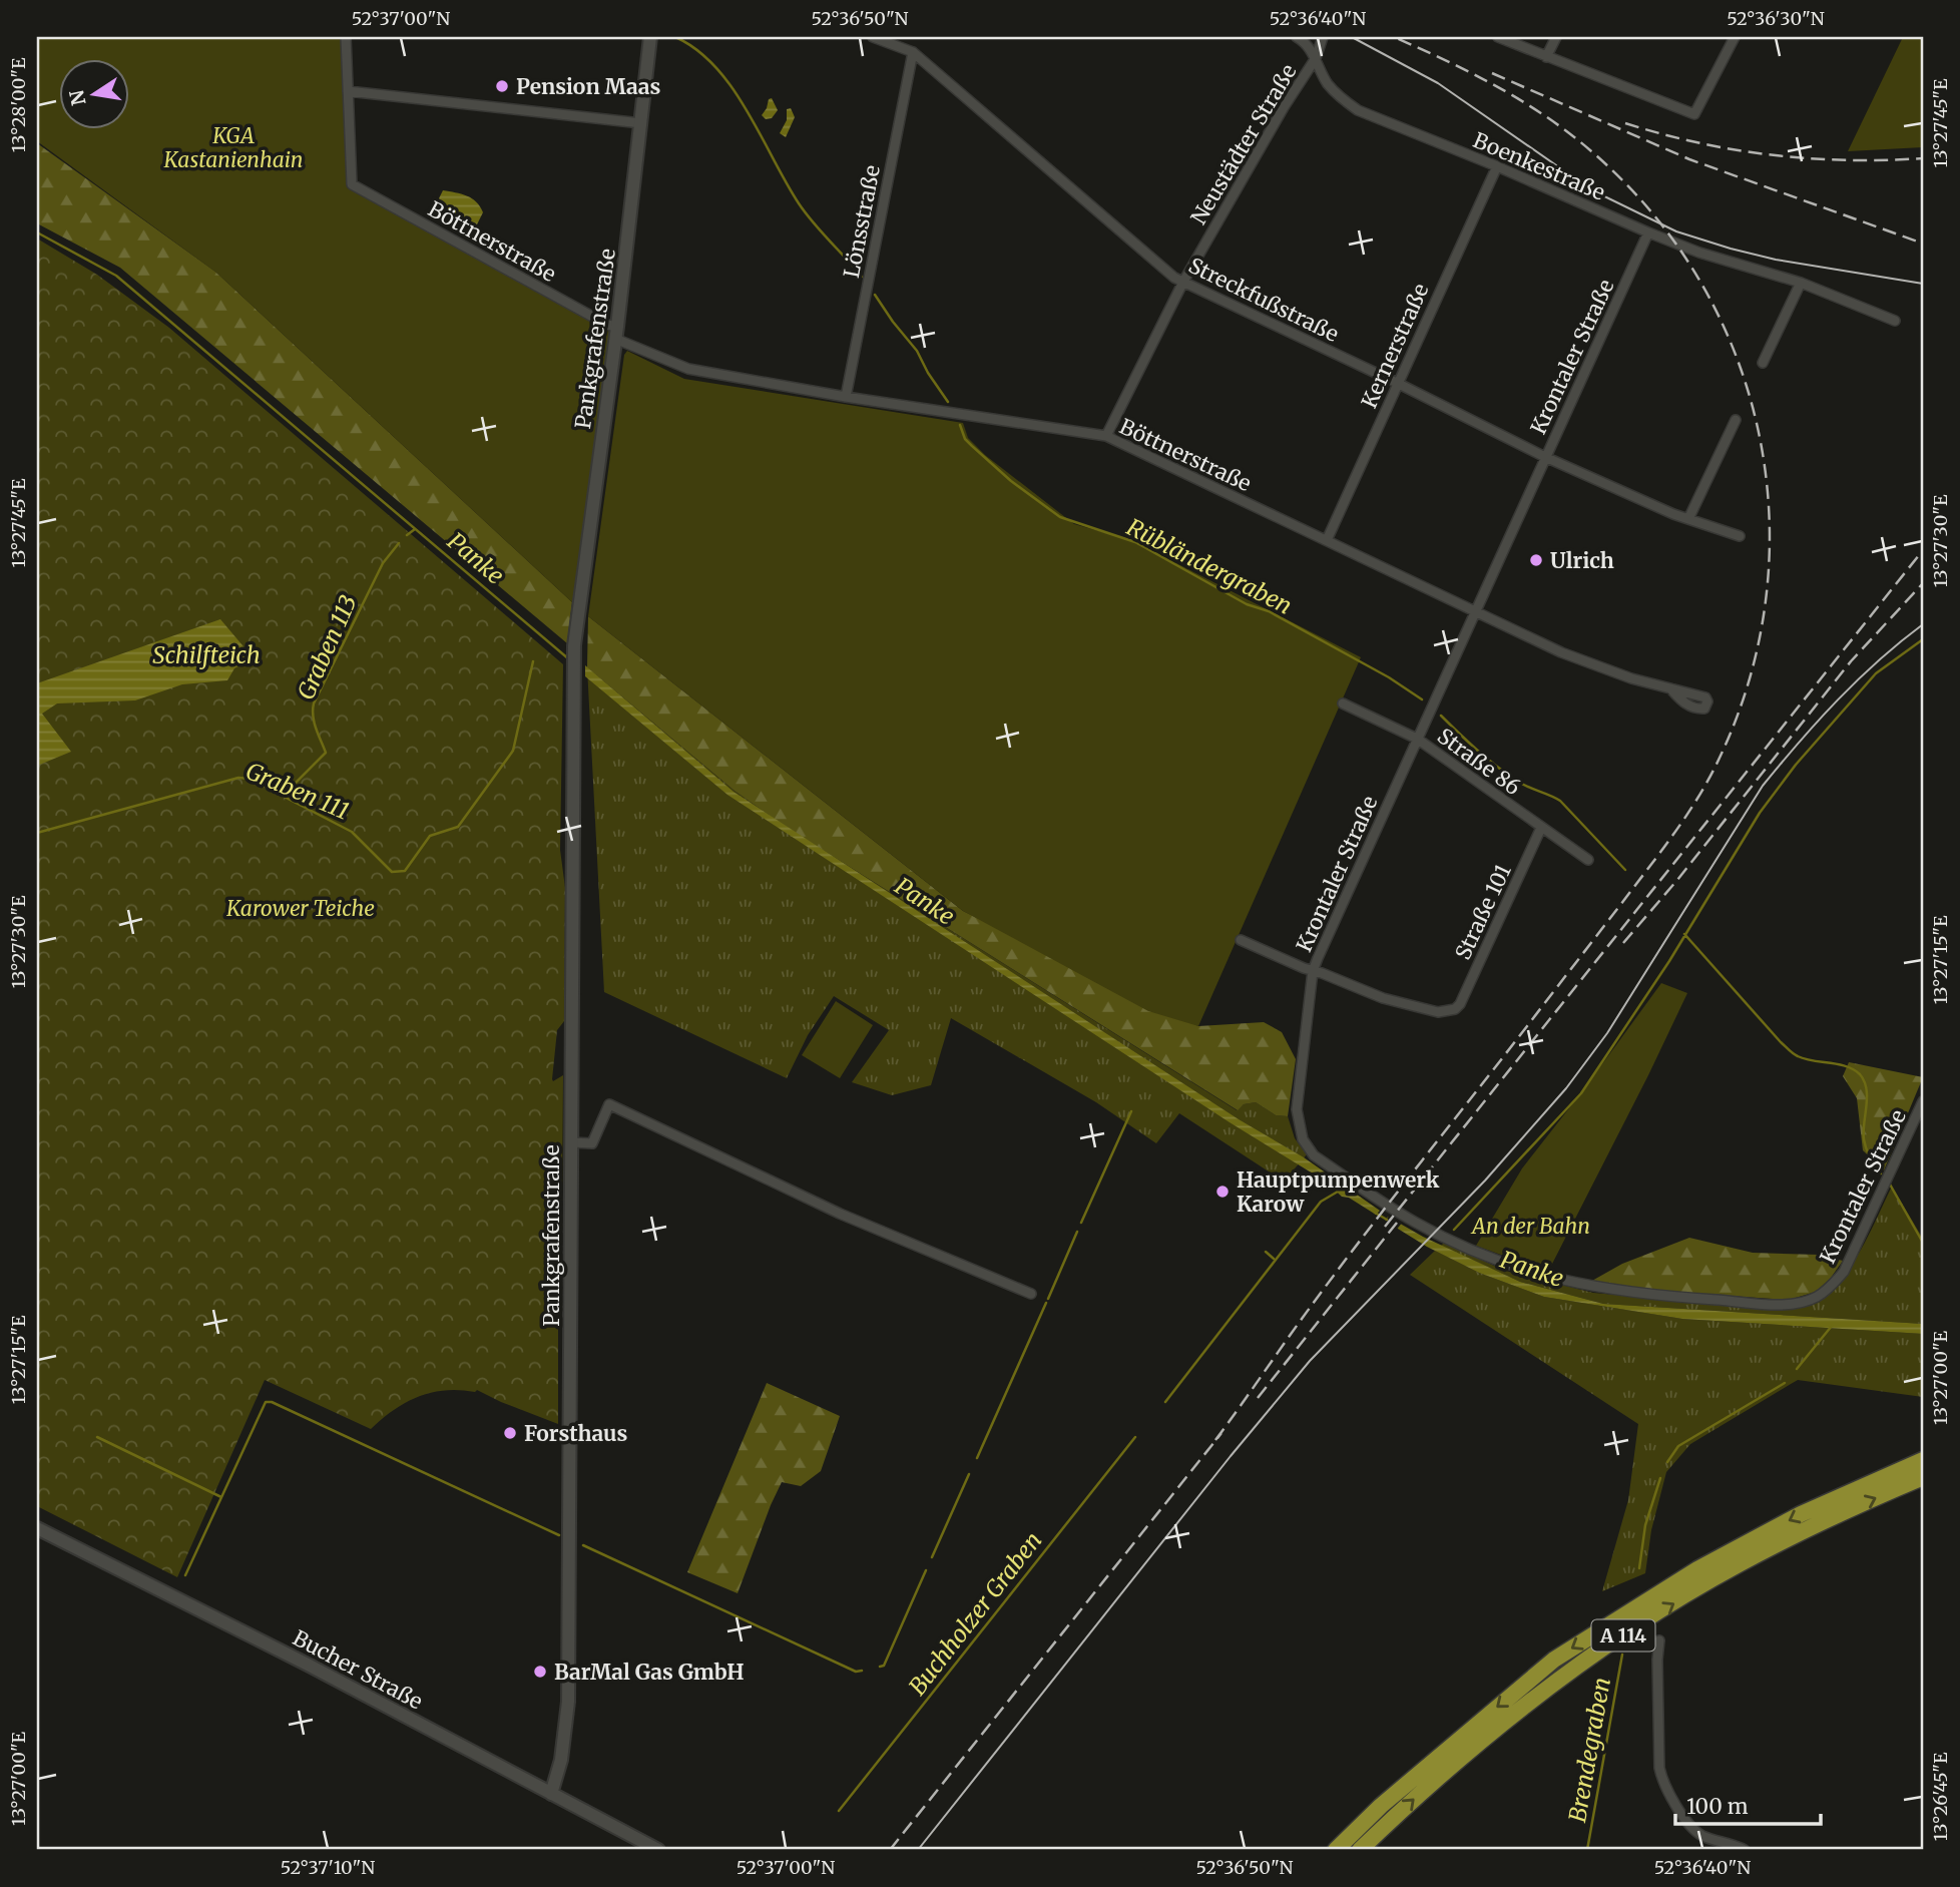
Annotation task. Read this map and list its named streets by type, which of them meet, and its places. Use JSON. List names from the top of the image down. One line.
{"streets":{"highway":["A 114"],"main road":["Pankgrafenstraße","Bucher Straße"],"street":["Neustädter Straße","Boenkestraße","Lönsstraße","Böttnerstraße","Streckfußstraße","Kernerstraße","Krontaler Straße","Straße 86","Straße 101"]},"crossings":[["Neustädter Straße","Boenkestraße"],["Neustädter Straße","Böttnerstraße"],["Neustädter Straße","Streckfußstraße"],["Boenkestraße","Kernerstraße"],["Boenkestraße","Krontaler Straße"],["Lönsstraße","Böttnerstraße"],["Lönsstraße","Streckfußstraße"],["Böttnerstraße","Pankgrafenstraße"],["Böttnerstraße","Kernerstraße"],["Böttnerstraße","Krontaler Straße"],["Streckfußstraße","Kernerstraße"],["Streckfußstraße","Krontaler Straße"],["Pankgrafenstraße","Bucher Straße"],["Krontaler Straße","Straße 86"],["Krontaler Straße","Straße 101"],["Straße 86","Straße 101"]],"water":["Panke","Rübländergraben","Graben 113","Schilfteich","Graben 111","Buchholzer Graben","Brendegraben"],"parks":["KGA Kastanienhain","Karower Teiche","An der Bahn"],"places":["Pension Maas","Ulrich","Hauptpumpenwerk Karow","Forsthaus","BarMal Gas GmbH"],"scale_bar":"100 m","north":"left","coordinates":["52°37'00\"N","52°36'50\"N","52°36'40\"N","52°36'30\"N","13°28'00\"E","13°27'45\"E","13°27'30\"E","13°27'15\"E","13°27'00\"E","13°26'45\"E","52°37'10\"N"]}
